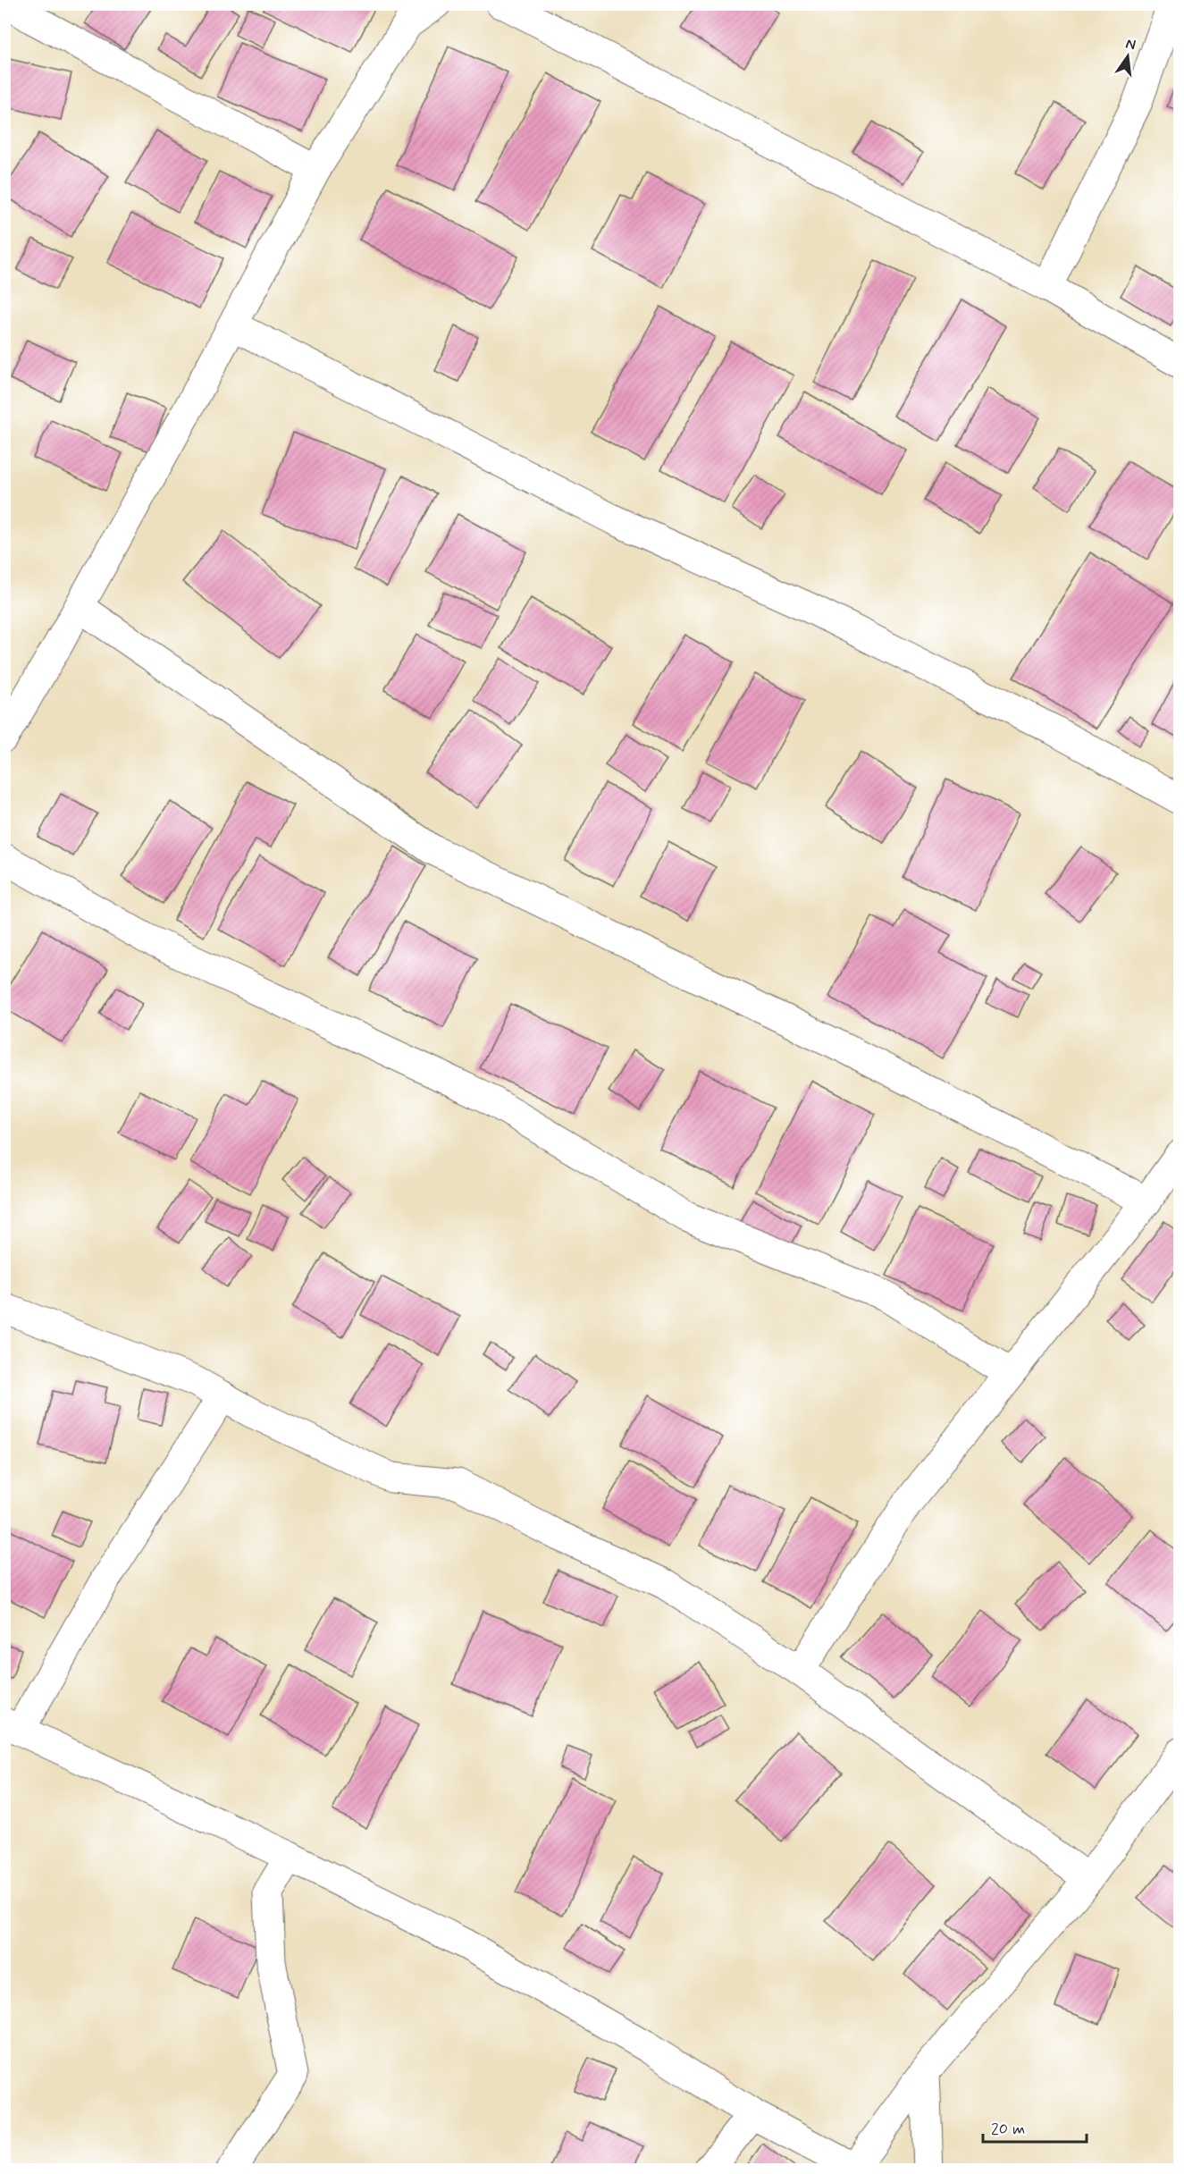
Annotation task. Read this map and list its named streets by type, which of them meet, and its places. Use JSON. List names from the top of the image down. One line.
{"scale_bar":"20 m","north":"top"}
